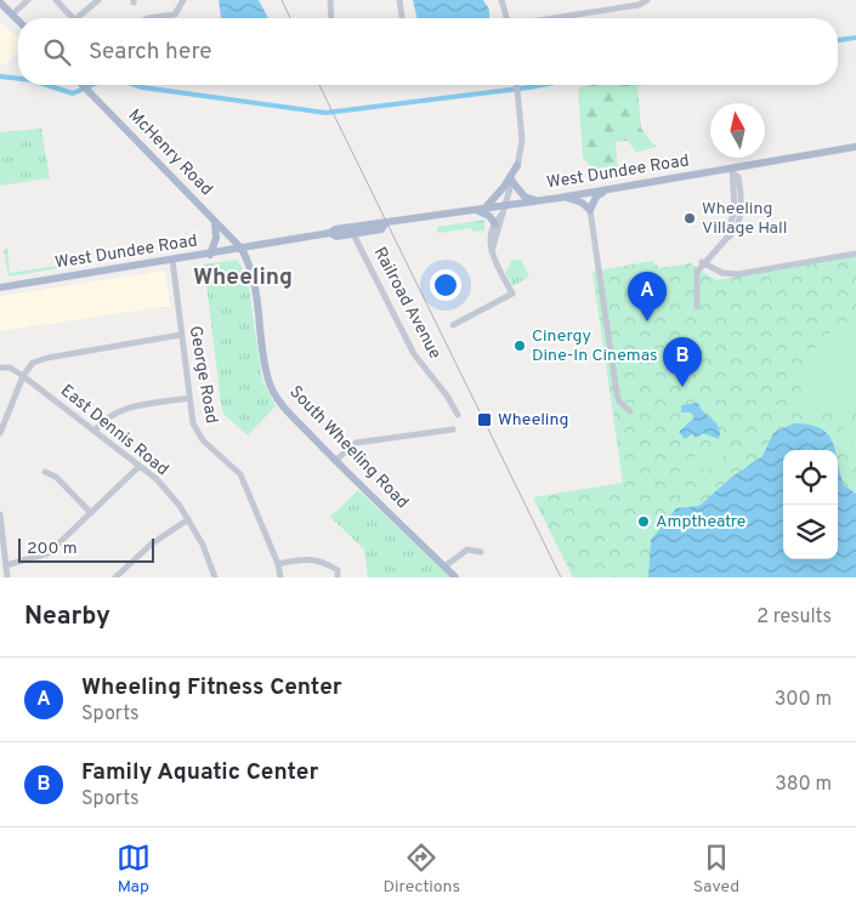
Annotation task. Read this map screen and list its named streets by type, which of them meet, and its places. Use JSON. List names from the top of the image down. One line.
{"streets":{"main road":["McHenry Road","West Dundee Road","South Wheeling Road"],"street":["Railroad Avenue","George Road","East Dennis Road"]},"crossings":[["McHenry Road","West Dundee Road"],["McHenry Road","South Wheeling Road"],["West Dundee Road","Railroad Avenue"],["West Dundee Road","George Road"],["West Dundee Road","South Wheeling Road"]],"districts":["Wheeling"],"places":{"other":["Wheeling Village Hall","Cinergy Dine-In Cinemas","Amptheatre"],"transit":["Wheeling"]},"scale_bar":"200 m","north":"top","page":{"search":"Search here","pins":["A","B"],"scale":"200 m","heading":["Nearby","2 results"],"list":[{"mark":"A","name":"Wheeling Fitness Center","note":"Sports","value":"300 m"},{"mark":"B","name":"Family Aquatic Center","note":"Sports","value":"380 m"}],"nav":["Map","Directions","Saved"]}}
